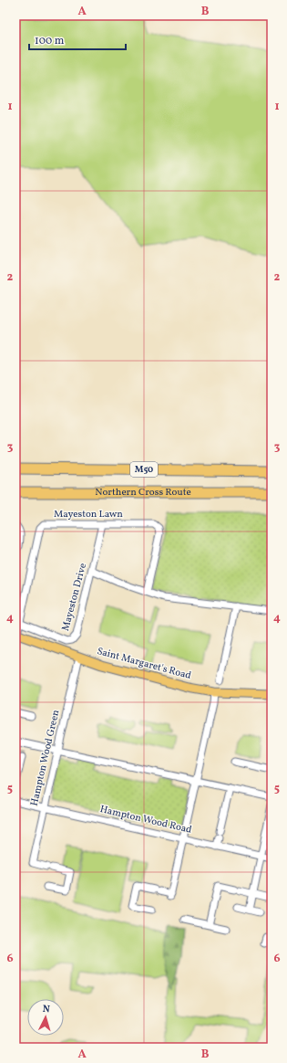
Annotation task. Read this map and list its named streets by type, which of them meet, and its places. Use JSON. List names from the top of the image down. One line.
{"streets":{"highway":["M50","Northern Cross Route"],"main road":["Saint Margaret's Road"],"street":["Mayeston Lawn","Mayeston Drive","Hampton Wood Green","Hampton Wood Road"]},"crossings":[["Mayeston Lawn","Mayeston Drive"],["Mayeston Lawn","Saint Margaret's Road"],["Saint Margaret's Road","Hampton Wood Green"],["Hampton Wood Green","Hampton Wood Road"]],"scale_bar":"100 m","north":"top","grid":{"columns":["A","B"],"rows":["1","2","3","4","5","6"]}}
